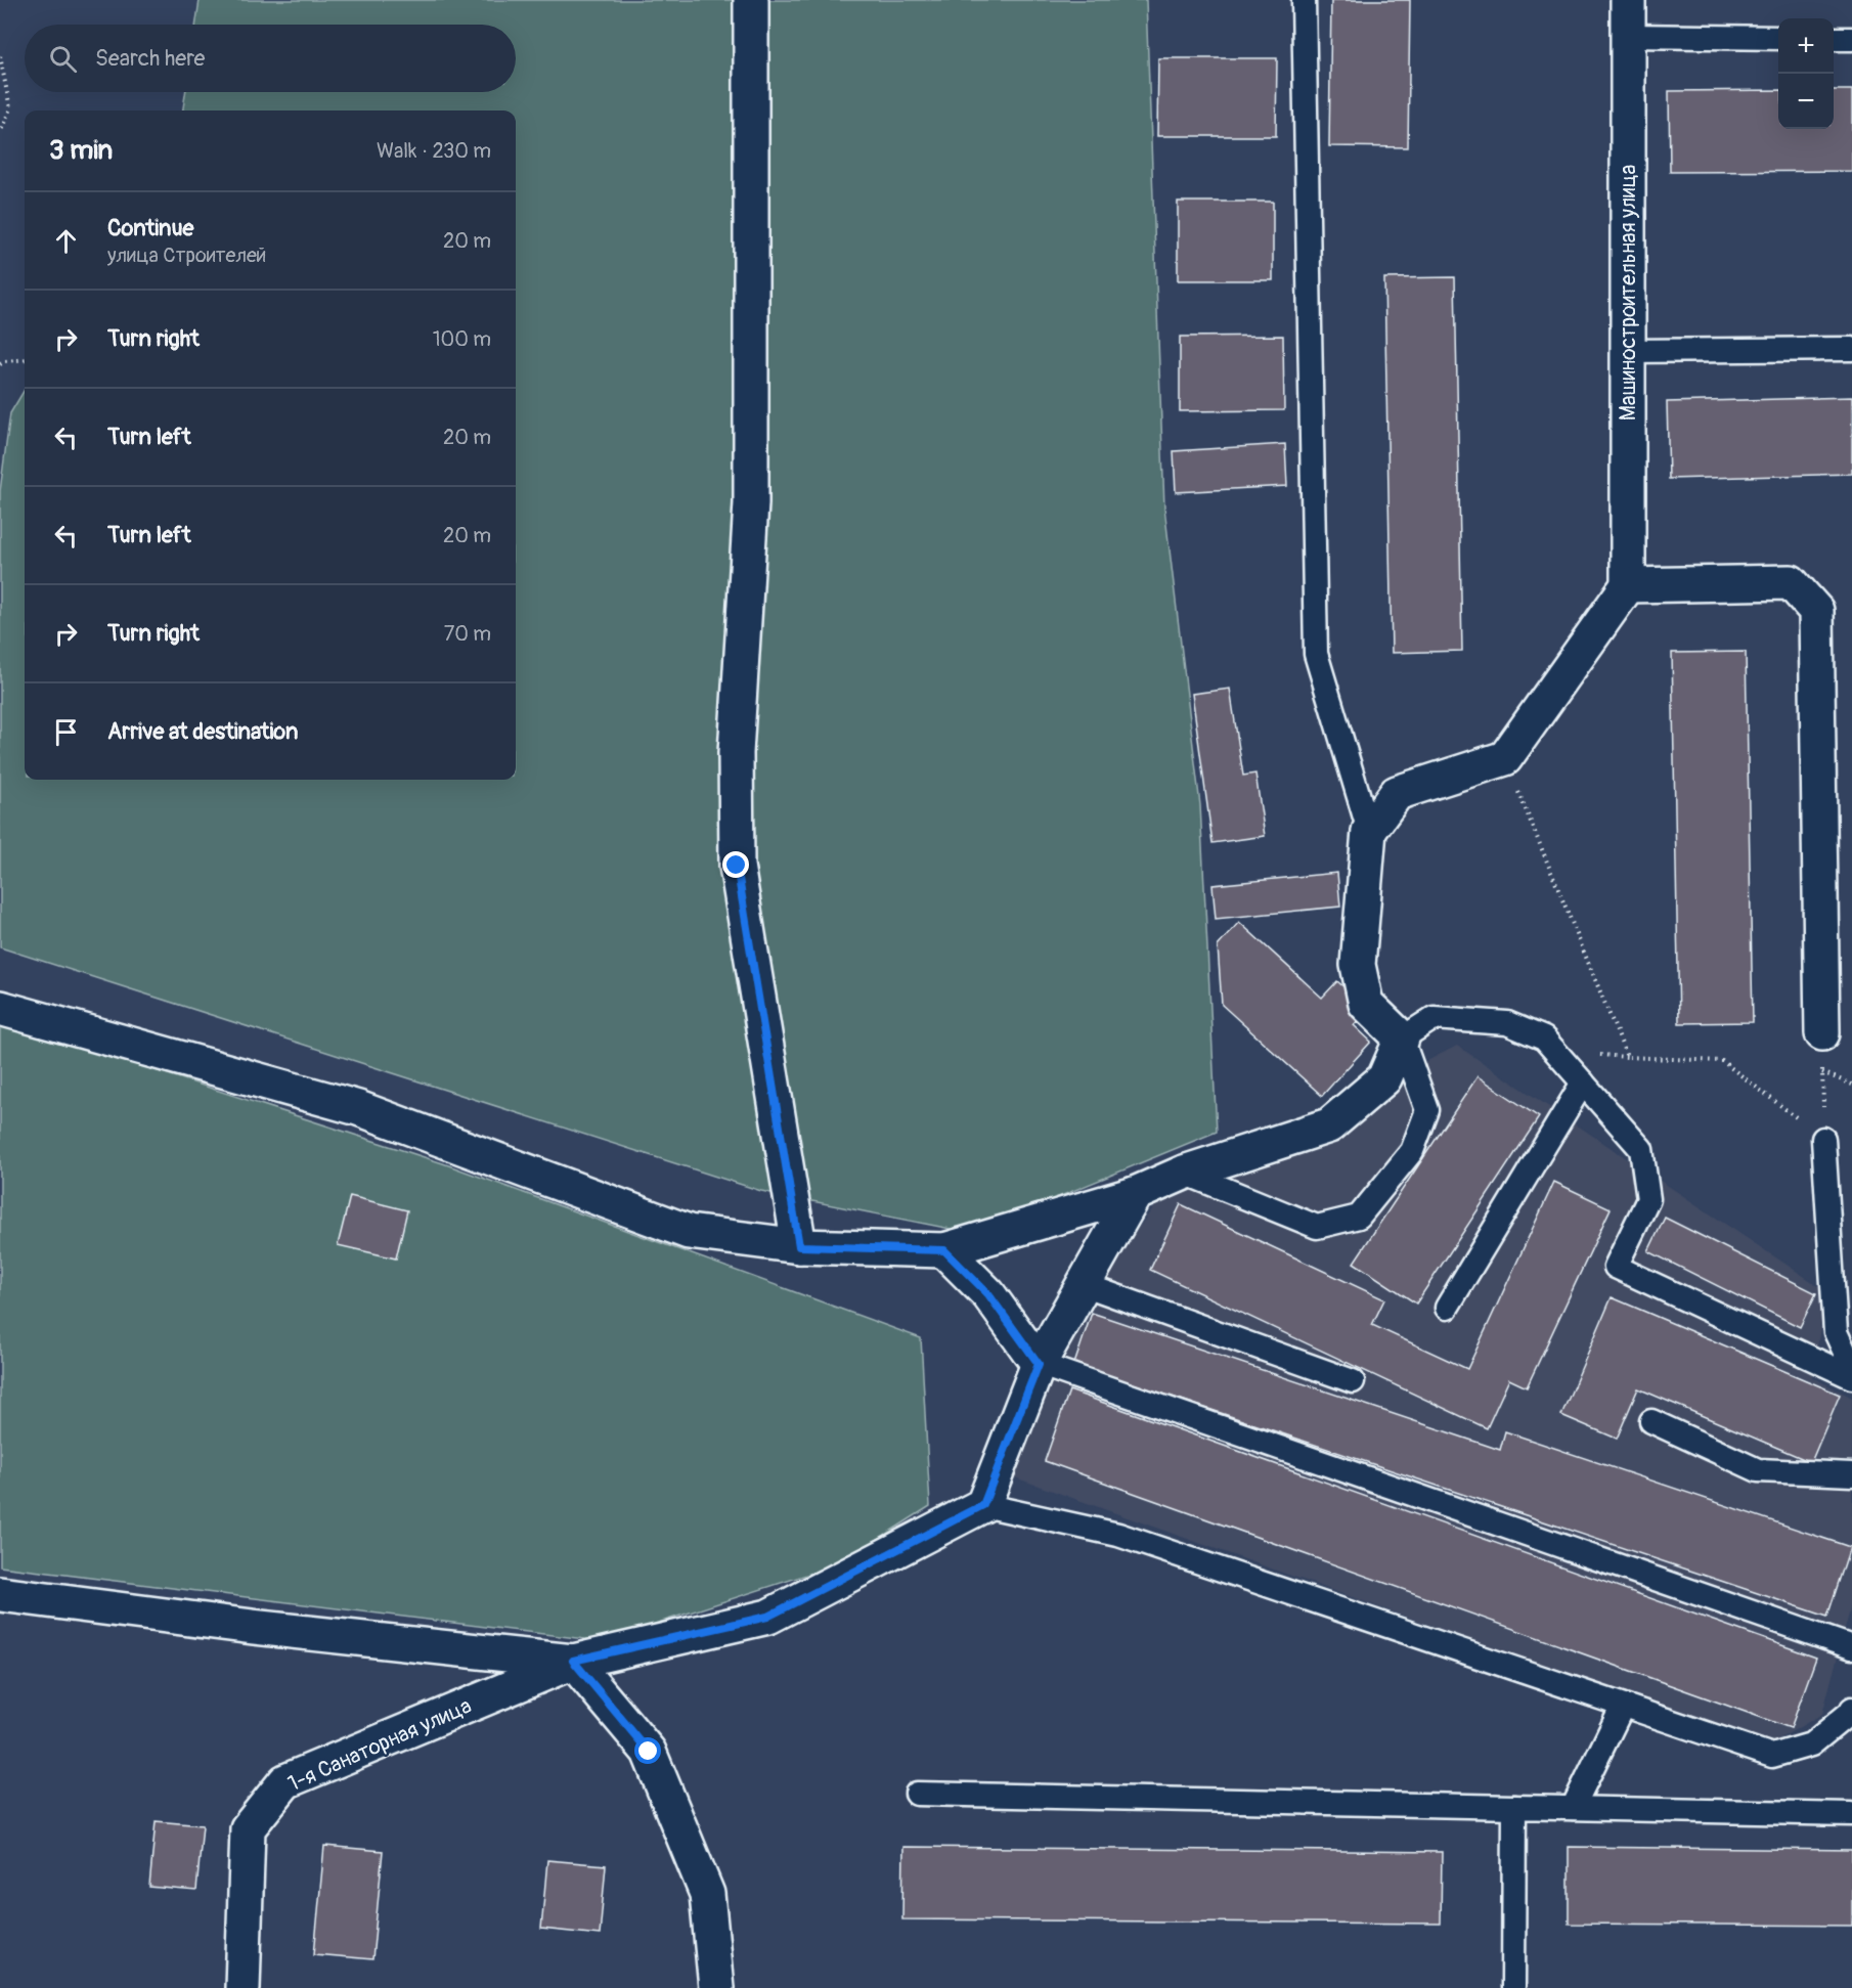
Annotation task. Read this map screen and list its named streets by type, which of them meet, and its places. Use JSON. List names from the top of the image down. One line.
{"streets":{"street":["Машиностроительная улица","1-я Санаторная улица"]},"page":{"map_buttons":["+","−"],"search":"Search here","heading":["3 min","Walk · 230 m"],"list":[["Continue","улица Строителей","20 m"],["Turn right","100 m"],["Turn left","20 m"],["Turn left","20 m"],["Turn right","70 m"],"Arrive at destination"]}}
